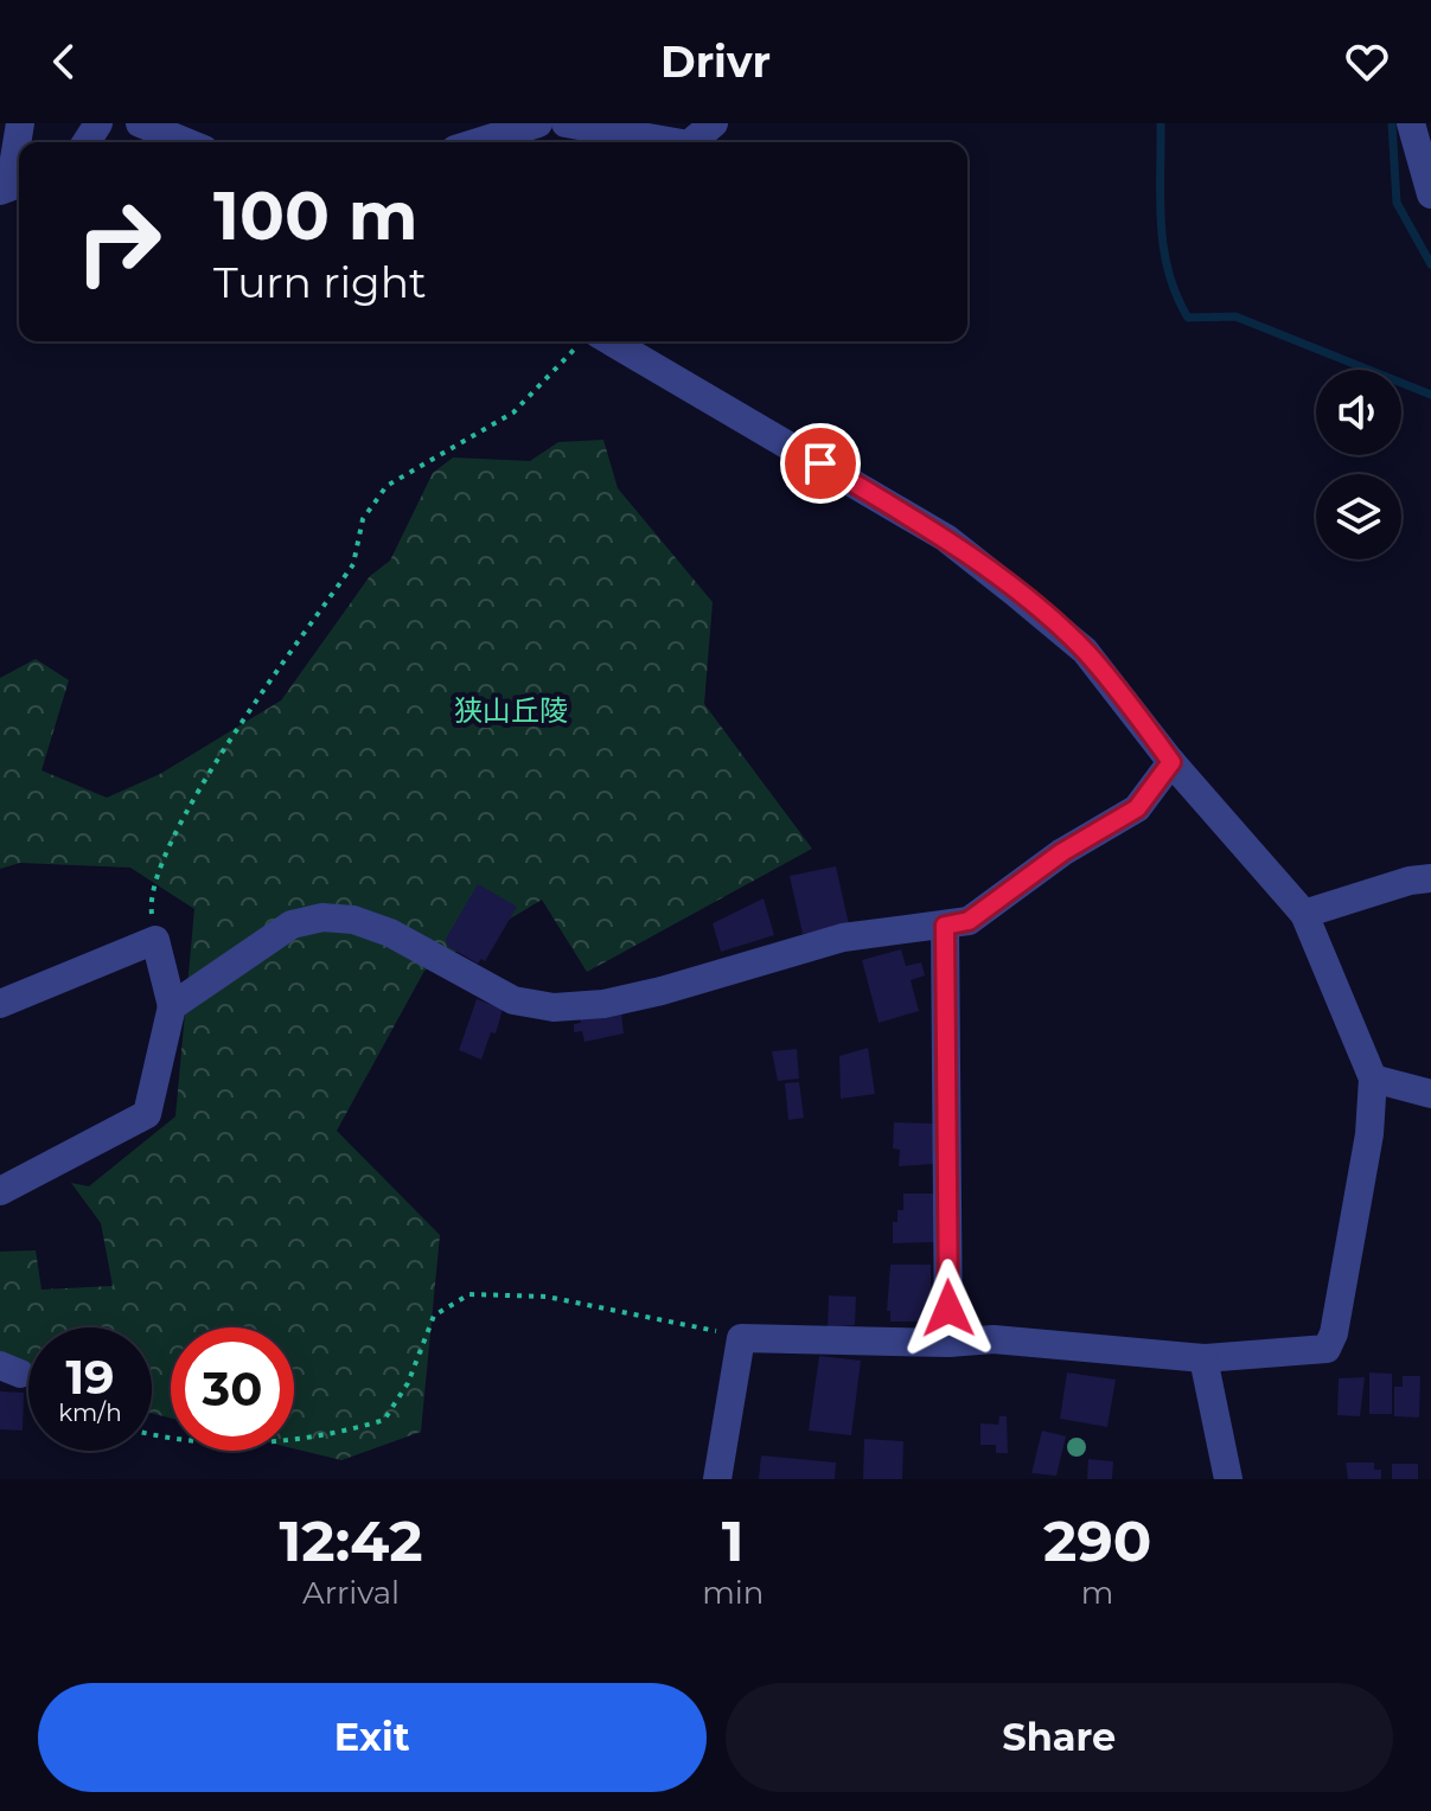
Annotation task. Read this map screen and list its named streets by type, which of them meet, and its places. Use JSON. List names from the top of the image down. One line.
{"parks":["狭山丘陵"],"page":{"header":"Drivr","turn":["100 m","Turn right"],"speed":"19 km/h","limit":"30","eta":["12:42","Arrival","1","min","290","m"],"buttons":["Exit","Share"]}}
